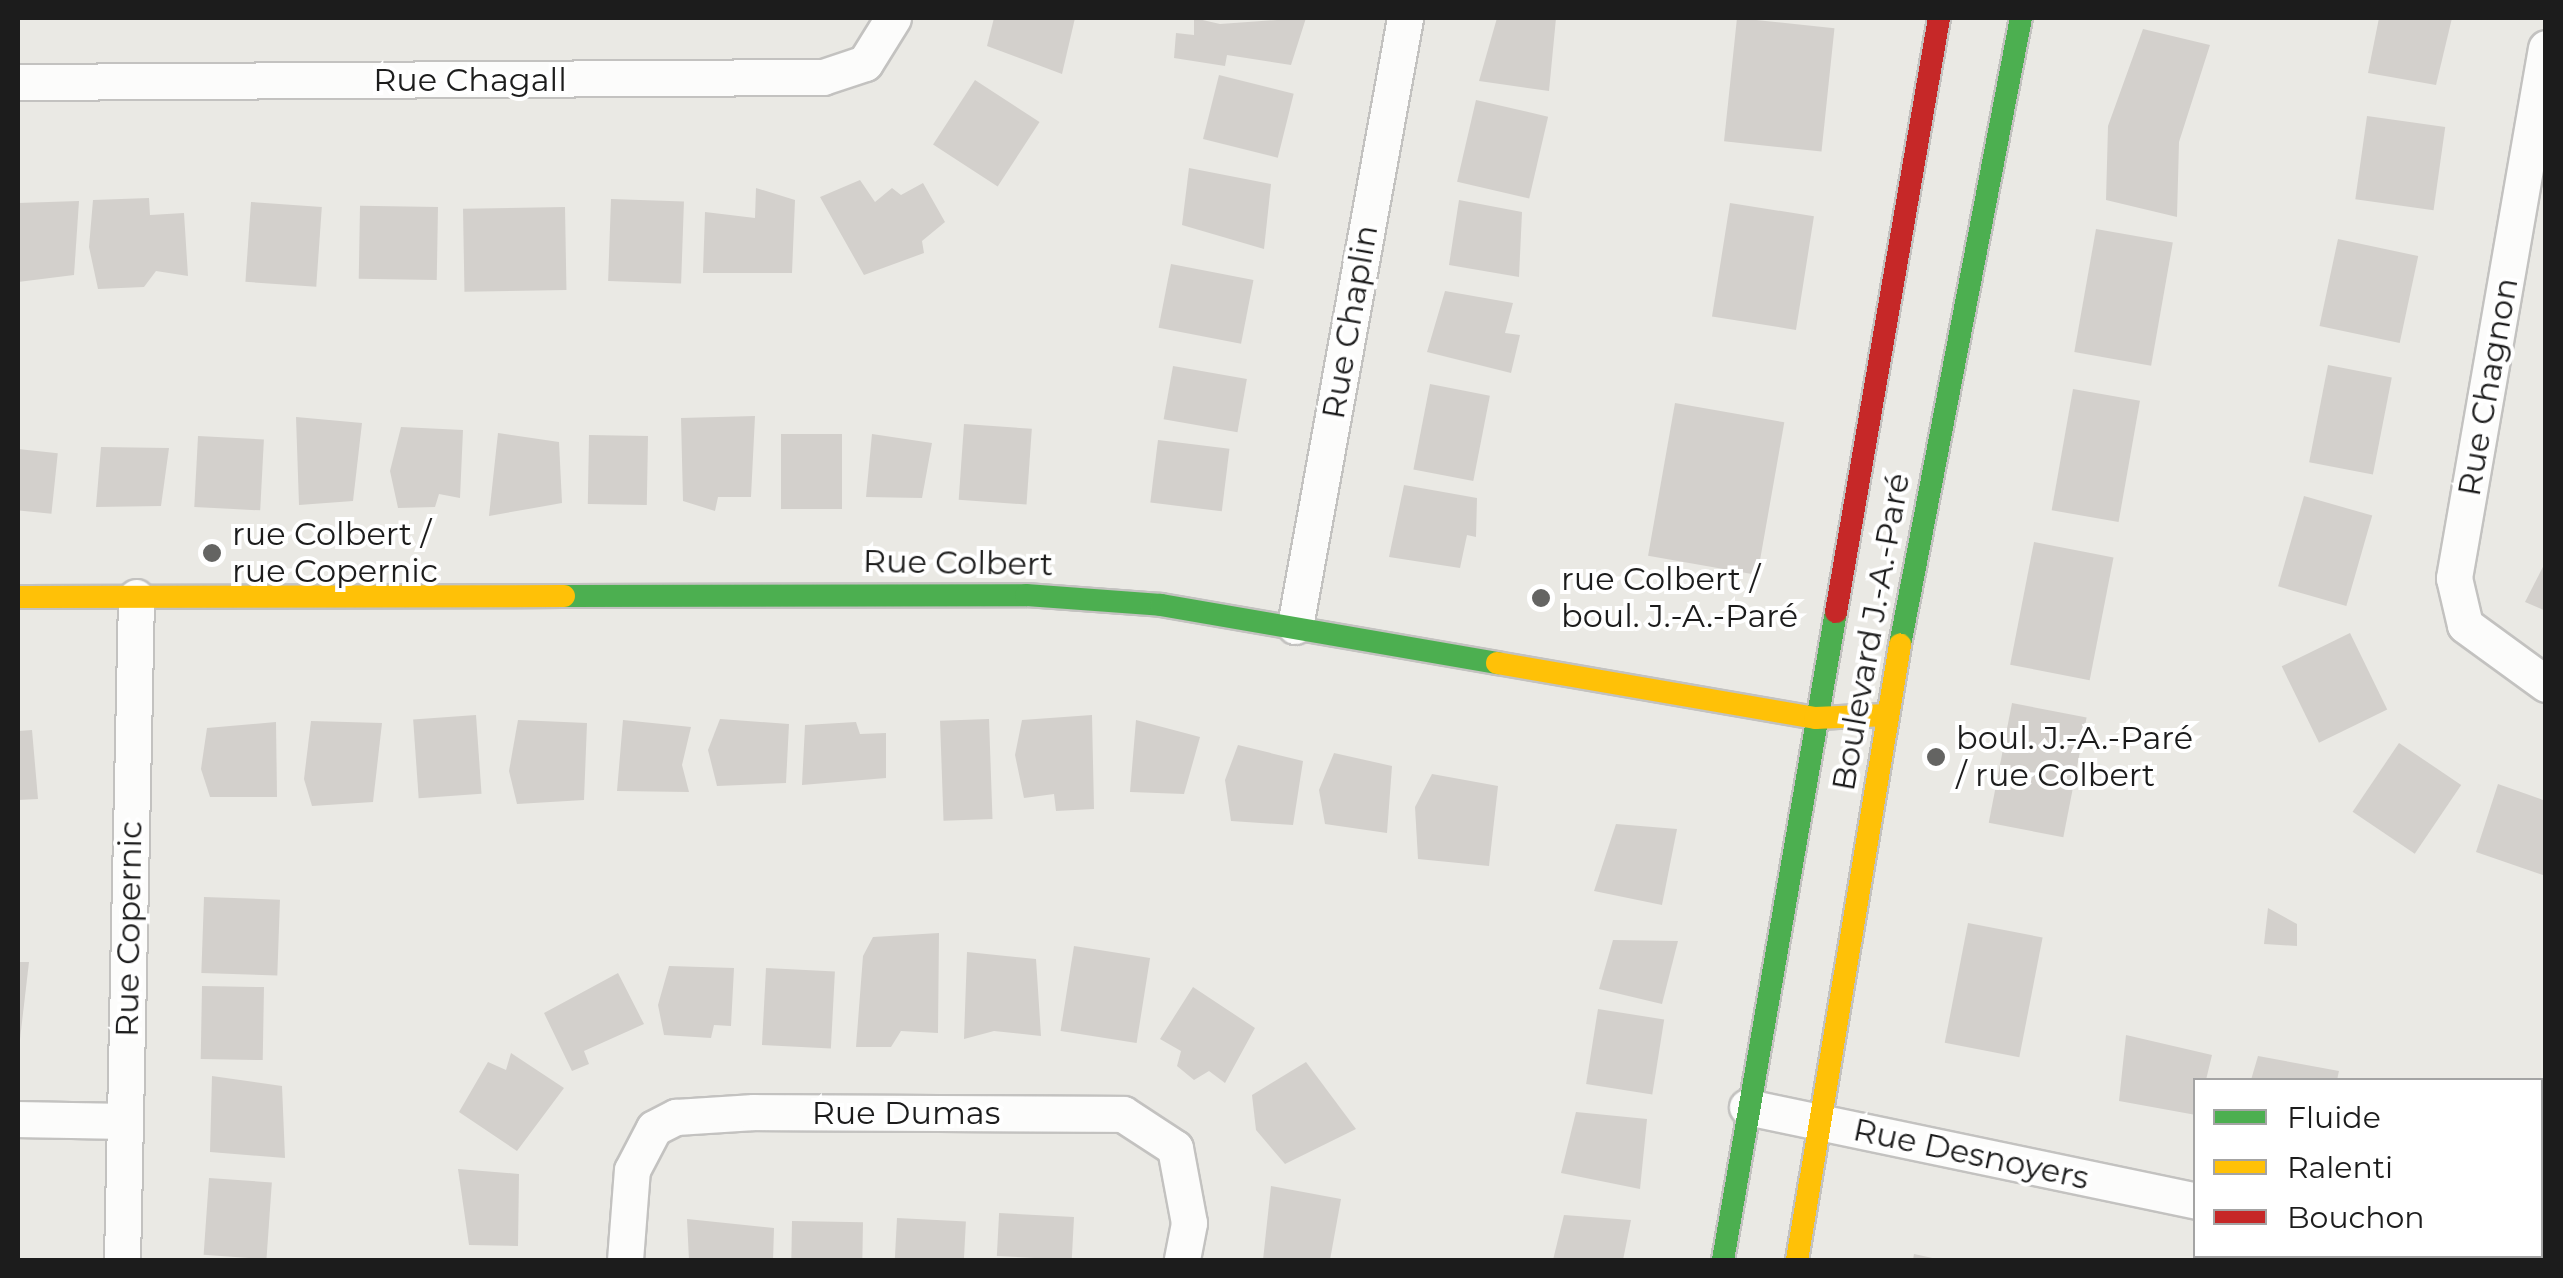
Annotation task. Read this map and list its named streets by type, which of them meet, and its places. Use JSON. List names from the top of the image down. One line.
{"streets":{"street":["Rue Chagall","Rue Chaplin","Rue Chagnon","Rue Colbert","Boulevard J.-A.-Paré","Rue Copernic","Rue Dumas","Rue Desnoyers"]},"crossings":[["Rue Chaplin","Rue Colbert"],["Rue Colbert","Boulevard J.-A.-Paré"],["Rue Colbert","Rue Copernic"],["Boulevard J.-A.-Paré","Rue Desnoyers"]],"places":["rue Colbert / rue Copernic","rue Colbert / boul. J.-A.-Paré","boul. J.-A.-Paré / rue Colbert"],"legend":["Fluide","Ralenti","Bouchon"]}
